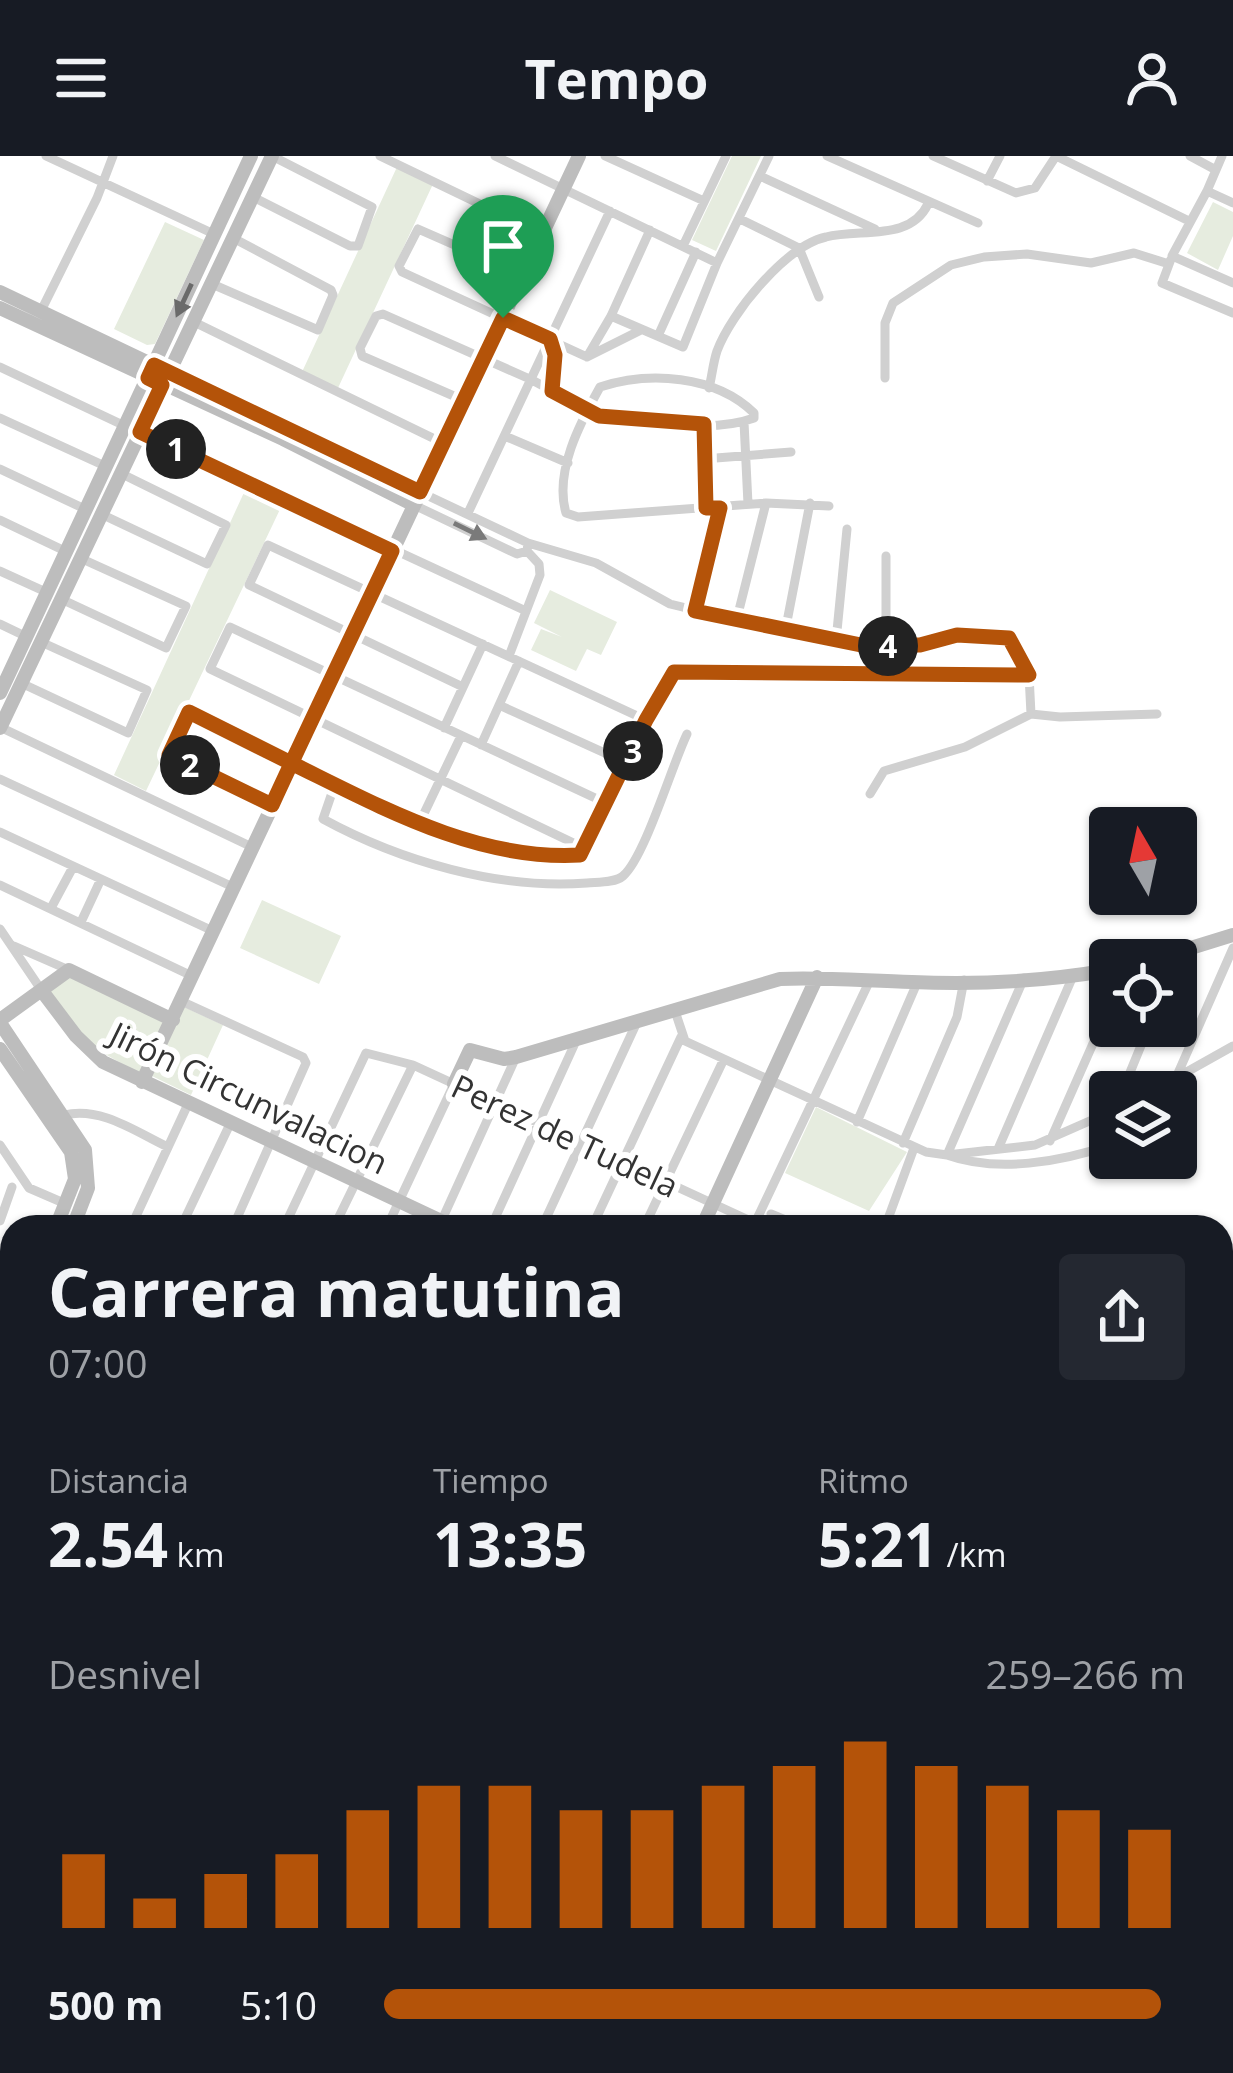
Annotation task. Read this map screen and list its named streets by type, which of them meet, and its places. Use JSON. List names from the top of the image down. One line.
{"streets":{"street":["Jirón Circunvalacion","Perez de Tudela"]},"crossings":[["Jirón Circunvalacion","Perez de Tudela"]],"north":"top","page":{"header":"Tempo","pins":["1","4","3","2"],"heading":["Carrera matutina","07:00"],"stats":[["Distancia","2.54 km"],["Tiempo","13:35"],["Ritmo","5:21 /km"]],"chart":["Desnivel","259–266 m"],"list":[{"name":"500 m","note":"5:10"}]}}
